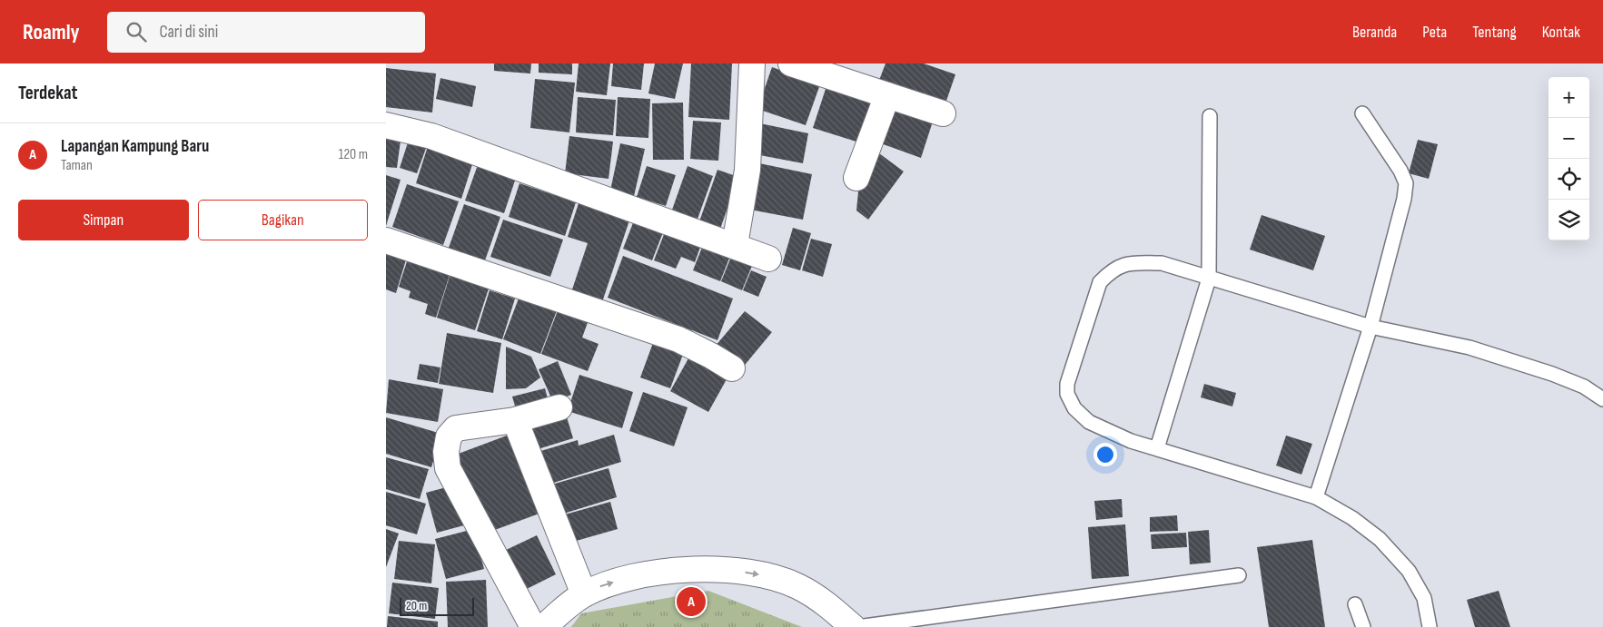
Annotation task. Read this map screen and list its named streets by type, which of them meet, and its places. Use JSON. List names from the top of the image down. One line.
{"scale_bar":"20 m","page":{"header":"Roamly","search":"Cari di sini","nav":["Beranda","Peta","Tentang","Kontak"],"heading":"Terdekat","map_buttons":["+","−"],"list":[{"mark":"A","name":"Lapangan Kampung Baru","note":"Taman","value":"120 m"}],"buttons":["Simpan","Bagikan"],"pins":"A","scale":"20 m"}}
